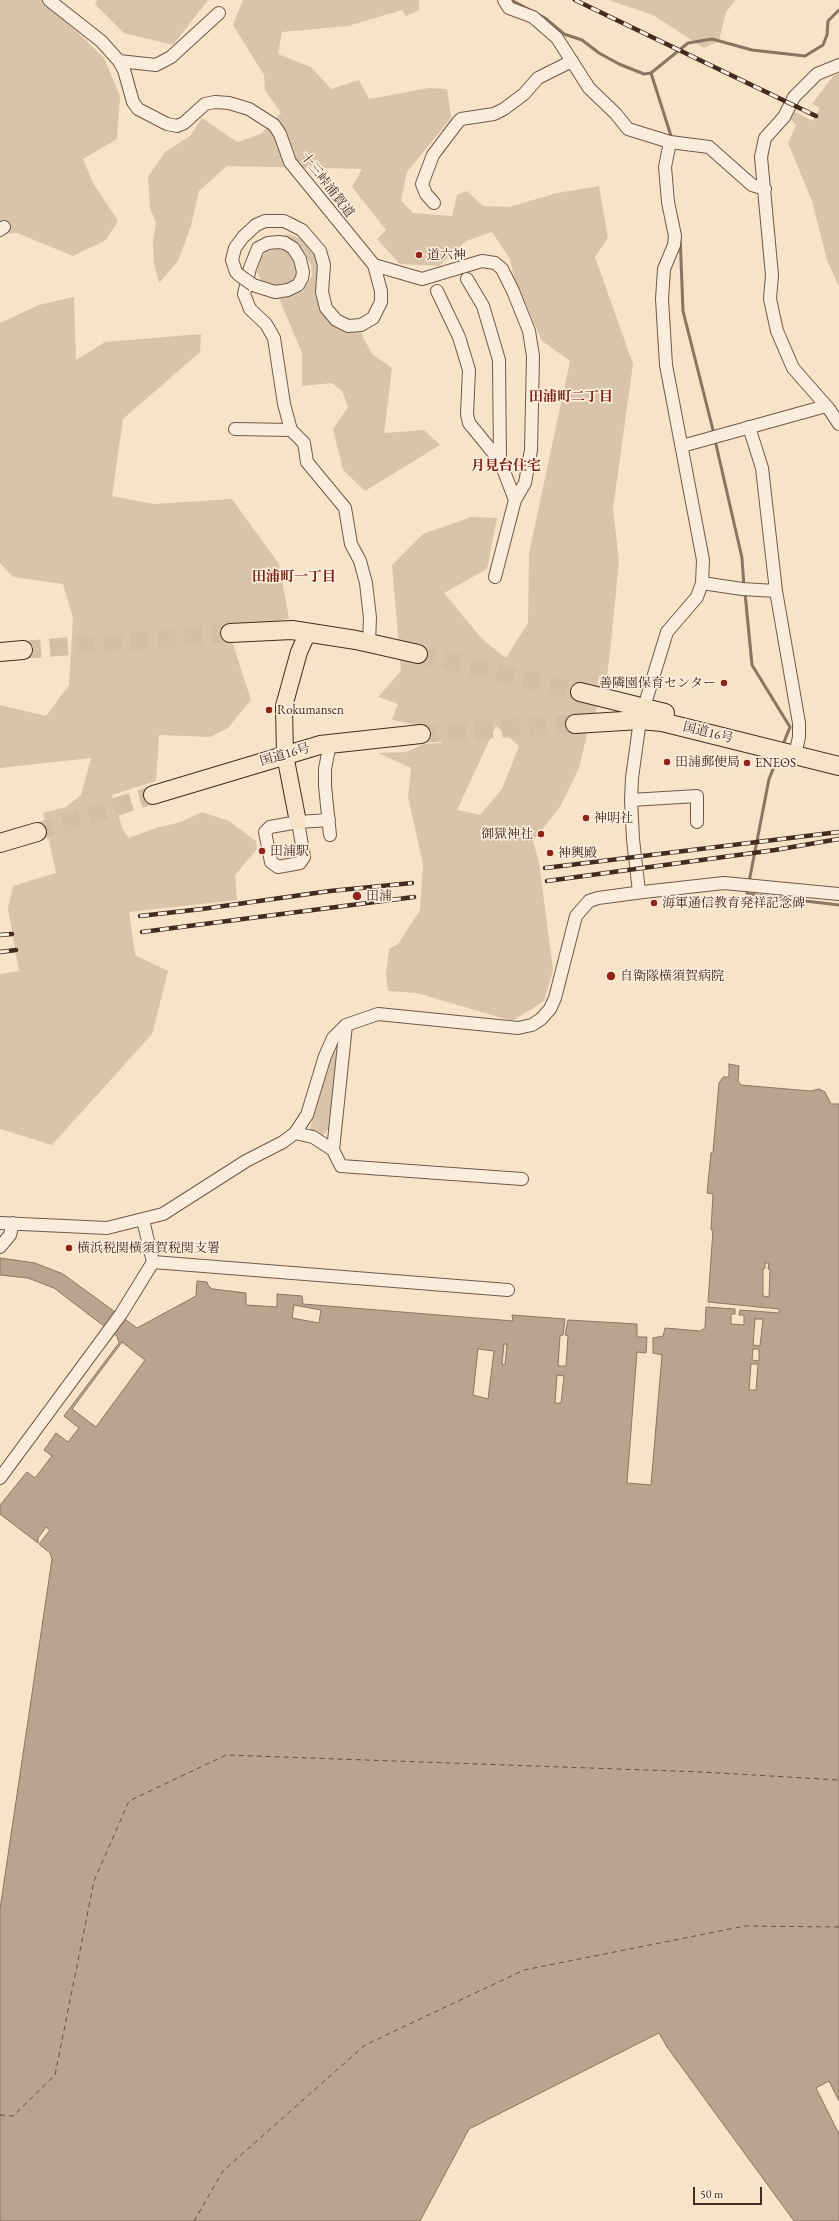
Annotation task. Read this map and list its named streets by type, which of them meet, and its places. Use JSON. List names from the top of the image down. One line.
{"streets":{"highway":["国道16号"],"street":["十三峠浦賀道"]},"districts":["田浦町二丁目","月見台住宅","田浦町一丁目"],"places":["道六神","善隣園保育センター","Rokumansen","田浦郵便局","ENEOS","神明社","御獄神社","田浦駅","神輿殿","田浦","海軍通信教育発祥記念碑","自衛隊横須賀病院","横浜税関横須賀税関支署"],"scale_bar":"50 m"}
